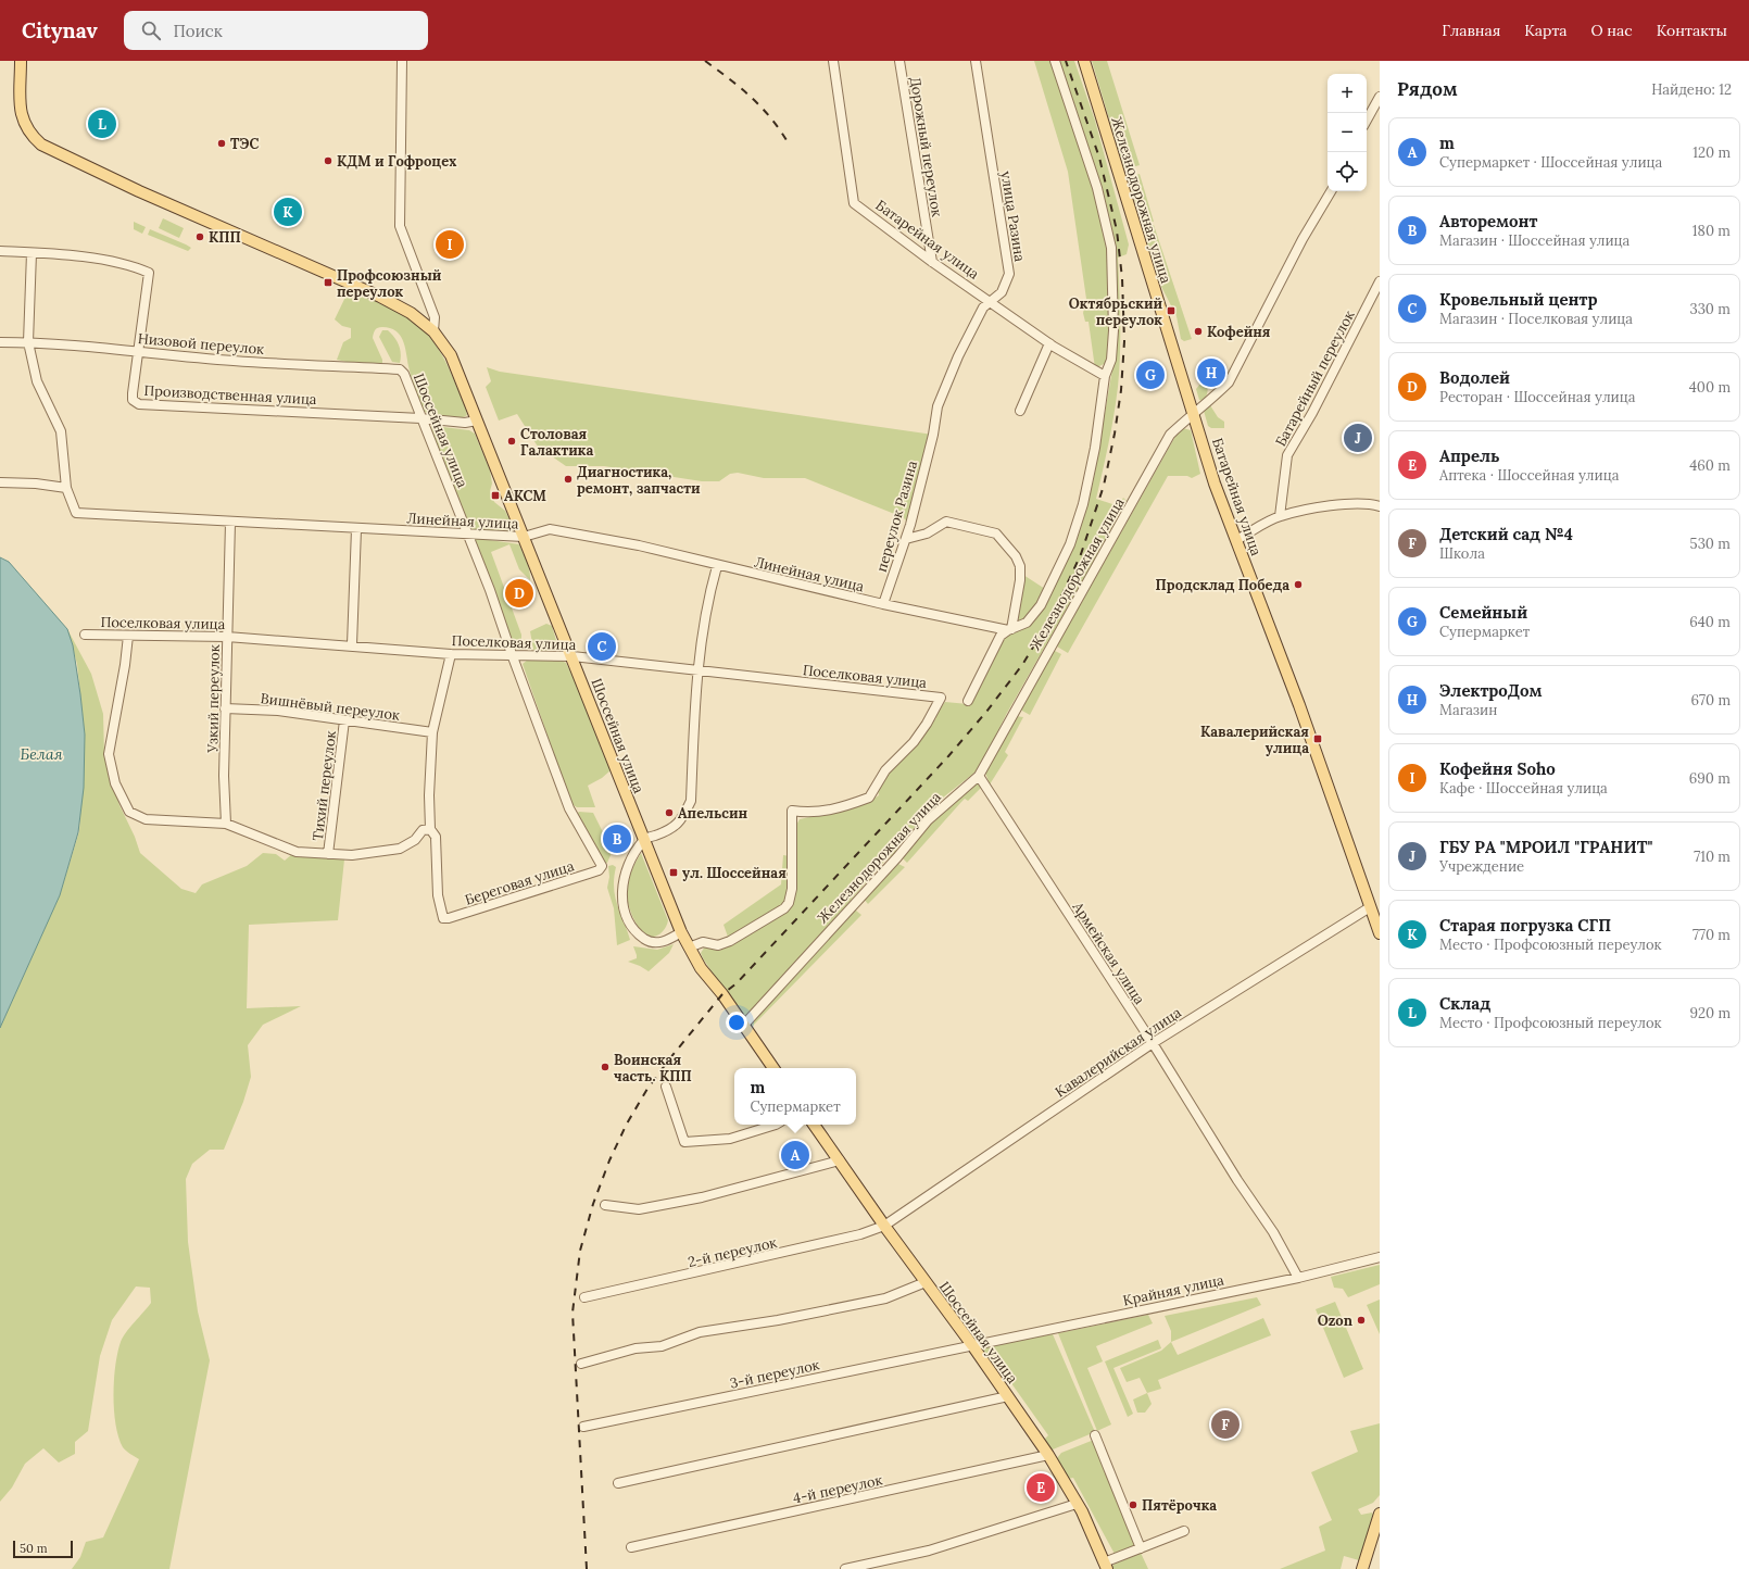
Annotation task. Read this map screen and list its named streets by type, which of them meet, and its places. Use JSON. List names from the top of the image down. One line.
{"streets":{"main road":["Железнодорожная улица","Батарейная улица","Шоссейная улица"],"street":["Дорожный переулок","улица Разина","Низовой переулок","Батарейный переулок","Производственная улица","переулок Разина","Линейная улица","Поселковая улица","Узкий переулок","Вишнёвый переулок","Тихий переулок","Береговая улица","Армейская улица","Кавалерийская улица","2-й переулок","Крайняя улица","3-й переулок","4-й переулок"]},"crossings":[["Дорожный переулок","Батарейная улица"],["Железнодорожная улица","Батарейная улица"],["Железнодорожная улица","Шоссейная улица"],["Железнодорожная улица","Линейная улица"],["Железнодорожная улица","Армейская улица"],["улица Разина","Батарейная улица"],["улица Разина","переулок Разина"],["Батарейная улица","Кавалерийская улица"],["Низовой переулок","Производственная улица"],["Низовой переулок","Шоссейная улица"],["Производственная улица","Шоссейная улица"],["Шоссейная улица","Линейная улица"],["Шоссейная улица","Поселковая улица"],["Шоссейная улица","Береговая улица"],["Шоссейная улица","Кавалерийская улица"],["Шоссейная улица","2-й переулок"],["Шоссейная улица","Крайняя улица"],["Шоссейная улица","3-й переулок"],["Шоссейная улица","4-й переулок"],["переулок Разина","Линейная улица"],["Линейная улица","Узкий переулок"],["Поселковая улица","Узкий переулок"],["Узкий переулок","Вишнёвый переулок"],["Вишнёвый переулок","Тихий переулок"],["Армейская улица","Кавалерийская улица"],["Армейская улица","Крайняя улица"],["Кавалерийская улица","2-й переулок"],["Крайняя улица","3-й переулок"]],"water":["Белая"],"places":{"other":["ТЭС","КДМ и Гофроцех","КПП","Кофейня","Столовая Галактика","Диагностика, ремонт, запчасти","Продсклад Победа","Апельсин","Воинская часть. КПП","Ozon","Пятёрочка"],"transit":["Профсоюзный переулок","Октябрьский переулок","АКСМ","Кавалерийская улица","ул. Шоссейная"]},"scale_bar":"50 m","page":{"header":"Citynav","search":"Поиск","nav":["Главная","Карта","О нас","Контакты"],"heading":["Рядом","Найдено: 12"],"map_buttons":["+","−"],"pins":["L","K","I","H","G","J","D","C","B","A","F","E"],"list":[{"mark":"A","name":"m","note":"Супермаркет · Шоссейная улица","value":"120 m"},{"mark":"B","name":"Авторемонт","note":"Магазин · Шоссейная улица","value":"180 m"},{"mark":"C","name":"Кровельный центр","note":"Магазин · Поселковая улица","value":"330 m"},{"mark":"D","name":"Водолей","note":"Ресторан · Шоссейная улица","value":"400 m"},{"mark":"E","name":"Апрель","note":"Аптека · Шоссейная улица","value":"460 m"},{"mark":"F","name":"Детский сад №4","note":"Школа","value":"530 m"},{"mark":"G","name":"Семейный","note":"Супермаркет","value":"640 m"},{"mark":"H","name":"ЭлектроДом","note":"Магазин","value":"670 m"},{"mark":"I","name":"Кофейня Soho","note":"Кафе · Шоссейная улица","value":"690 m"},{"mark":"J","name":"ГБУ РА \"МРОИЛ \"ГРАНИТ\"","note":"Учреждение","value":"710 m"},{"mark":"K","name":"Старая погрузка СГП","note":"Место · Профсоюзный переулок","value":"770 m"},{"mark":"L","name":"Склад","note":"Место · Профсоюзный переулок","value":"920 m"}],"popup":["m","Супермаркет"],"scale":"50 m"}}
